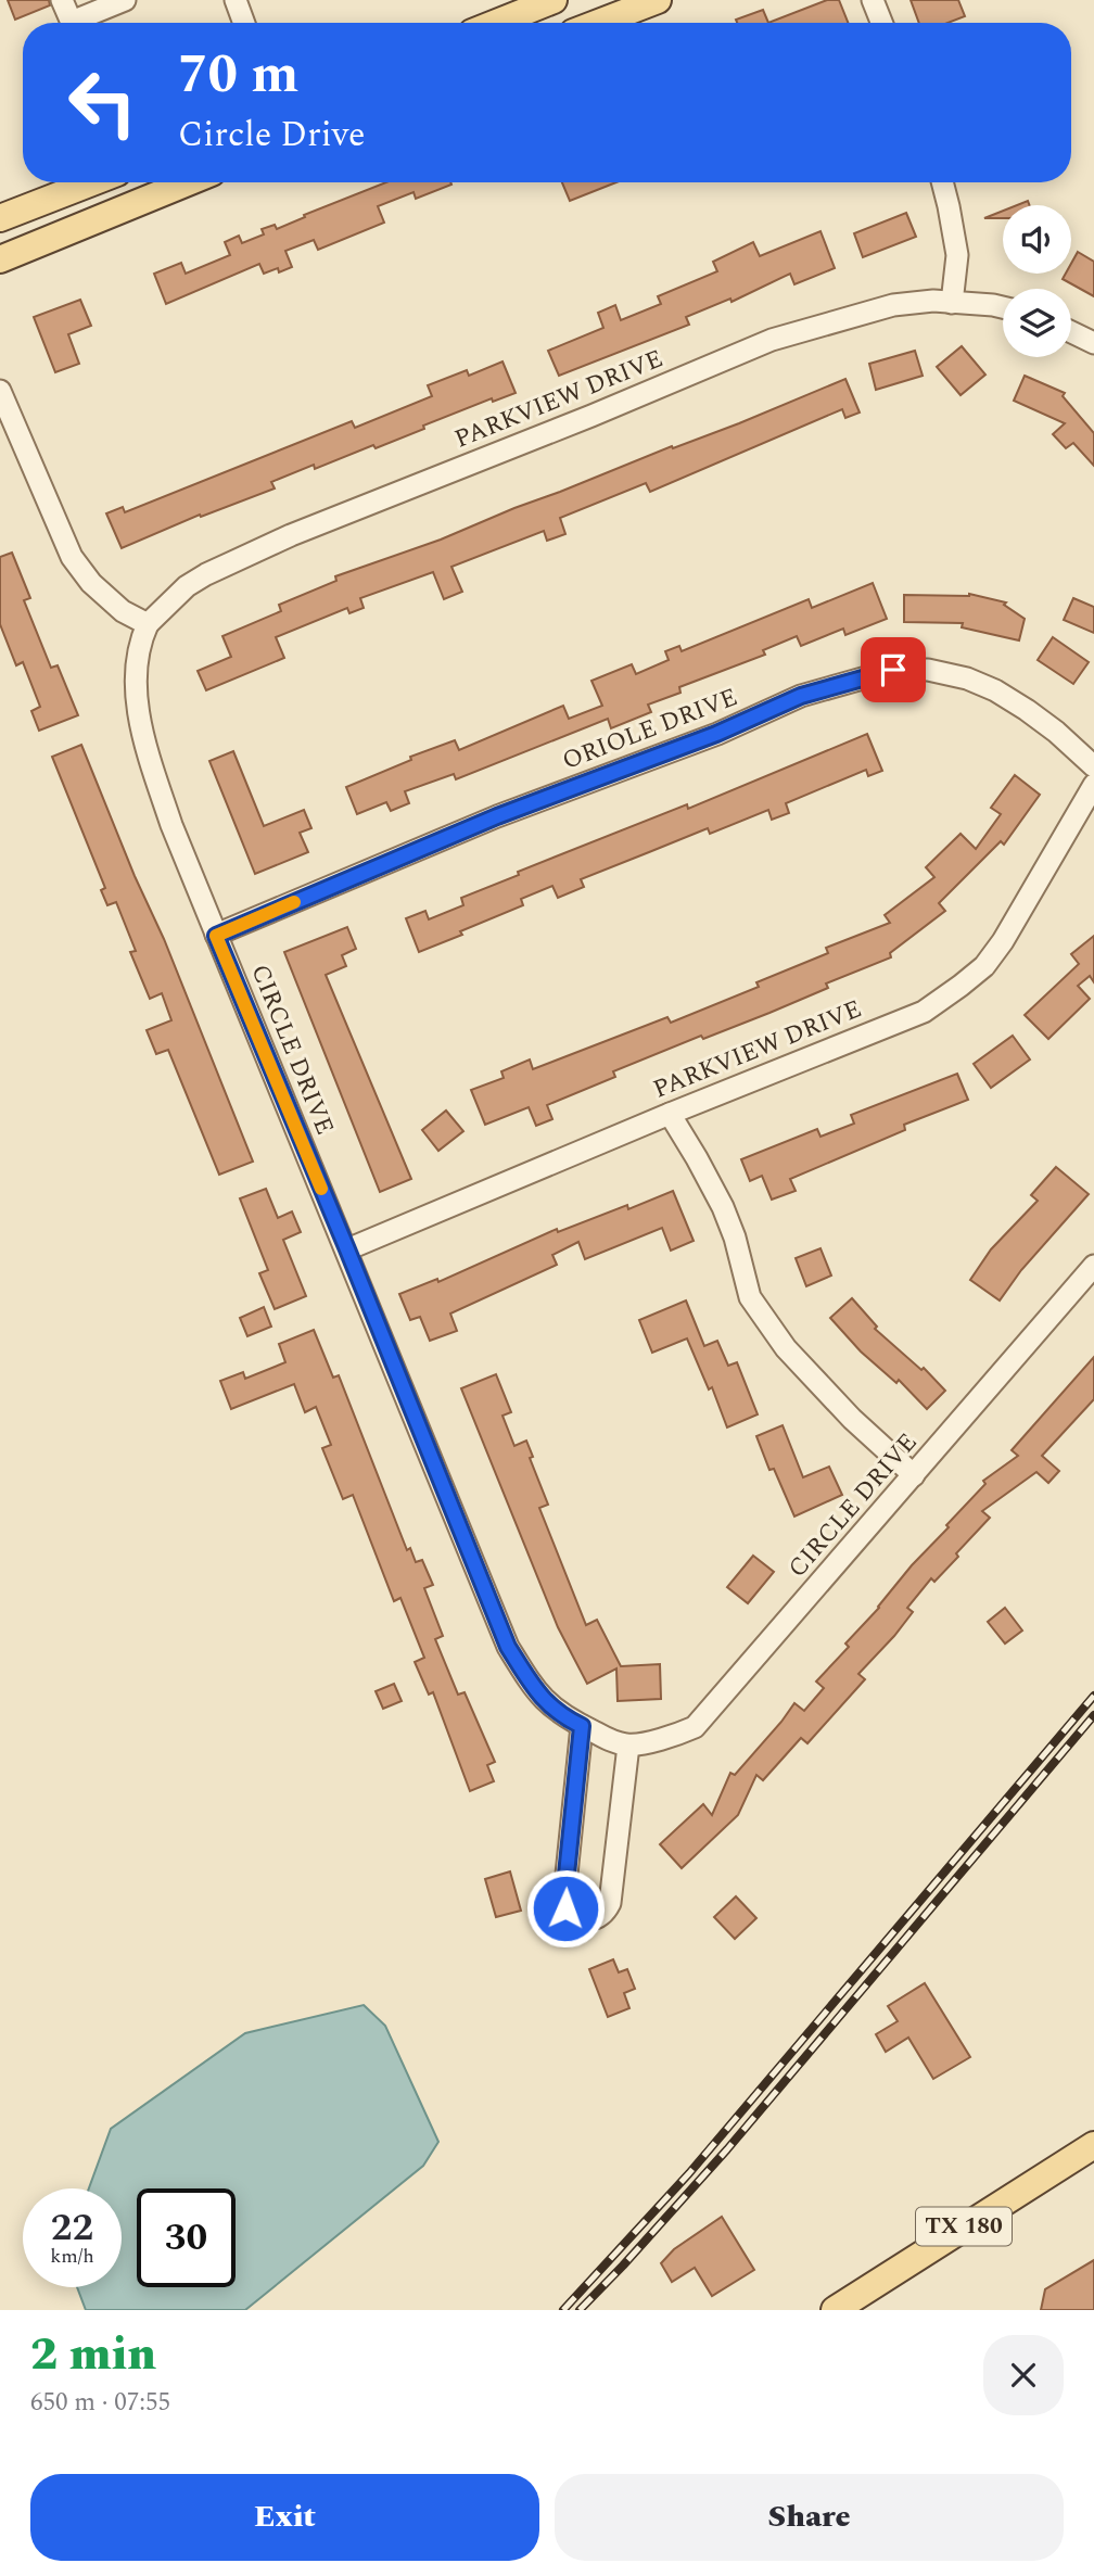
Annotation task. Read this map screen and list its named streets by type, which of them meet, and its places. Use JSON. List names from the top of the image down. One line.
{"streets":{"main road":["TX 180"],"street":["PARKVIEW DRIVE","ORIOLE DRIVE","CIRCLE DRIVE"]},"crossings":[["PARKVIEW DRIVE","CIRCLE DRIVE"],["ORIOLE DRIVE","CIRCLE DRIVE"]],"page":{"turn":["70 m","Circle Drive"],"speed":"22 km/h","limit":"30","heading":["2 min","650 m · 07:55"],"buttons":["Exit","Share"]}}
